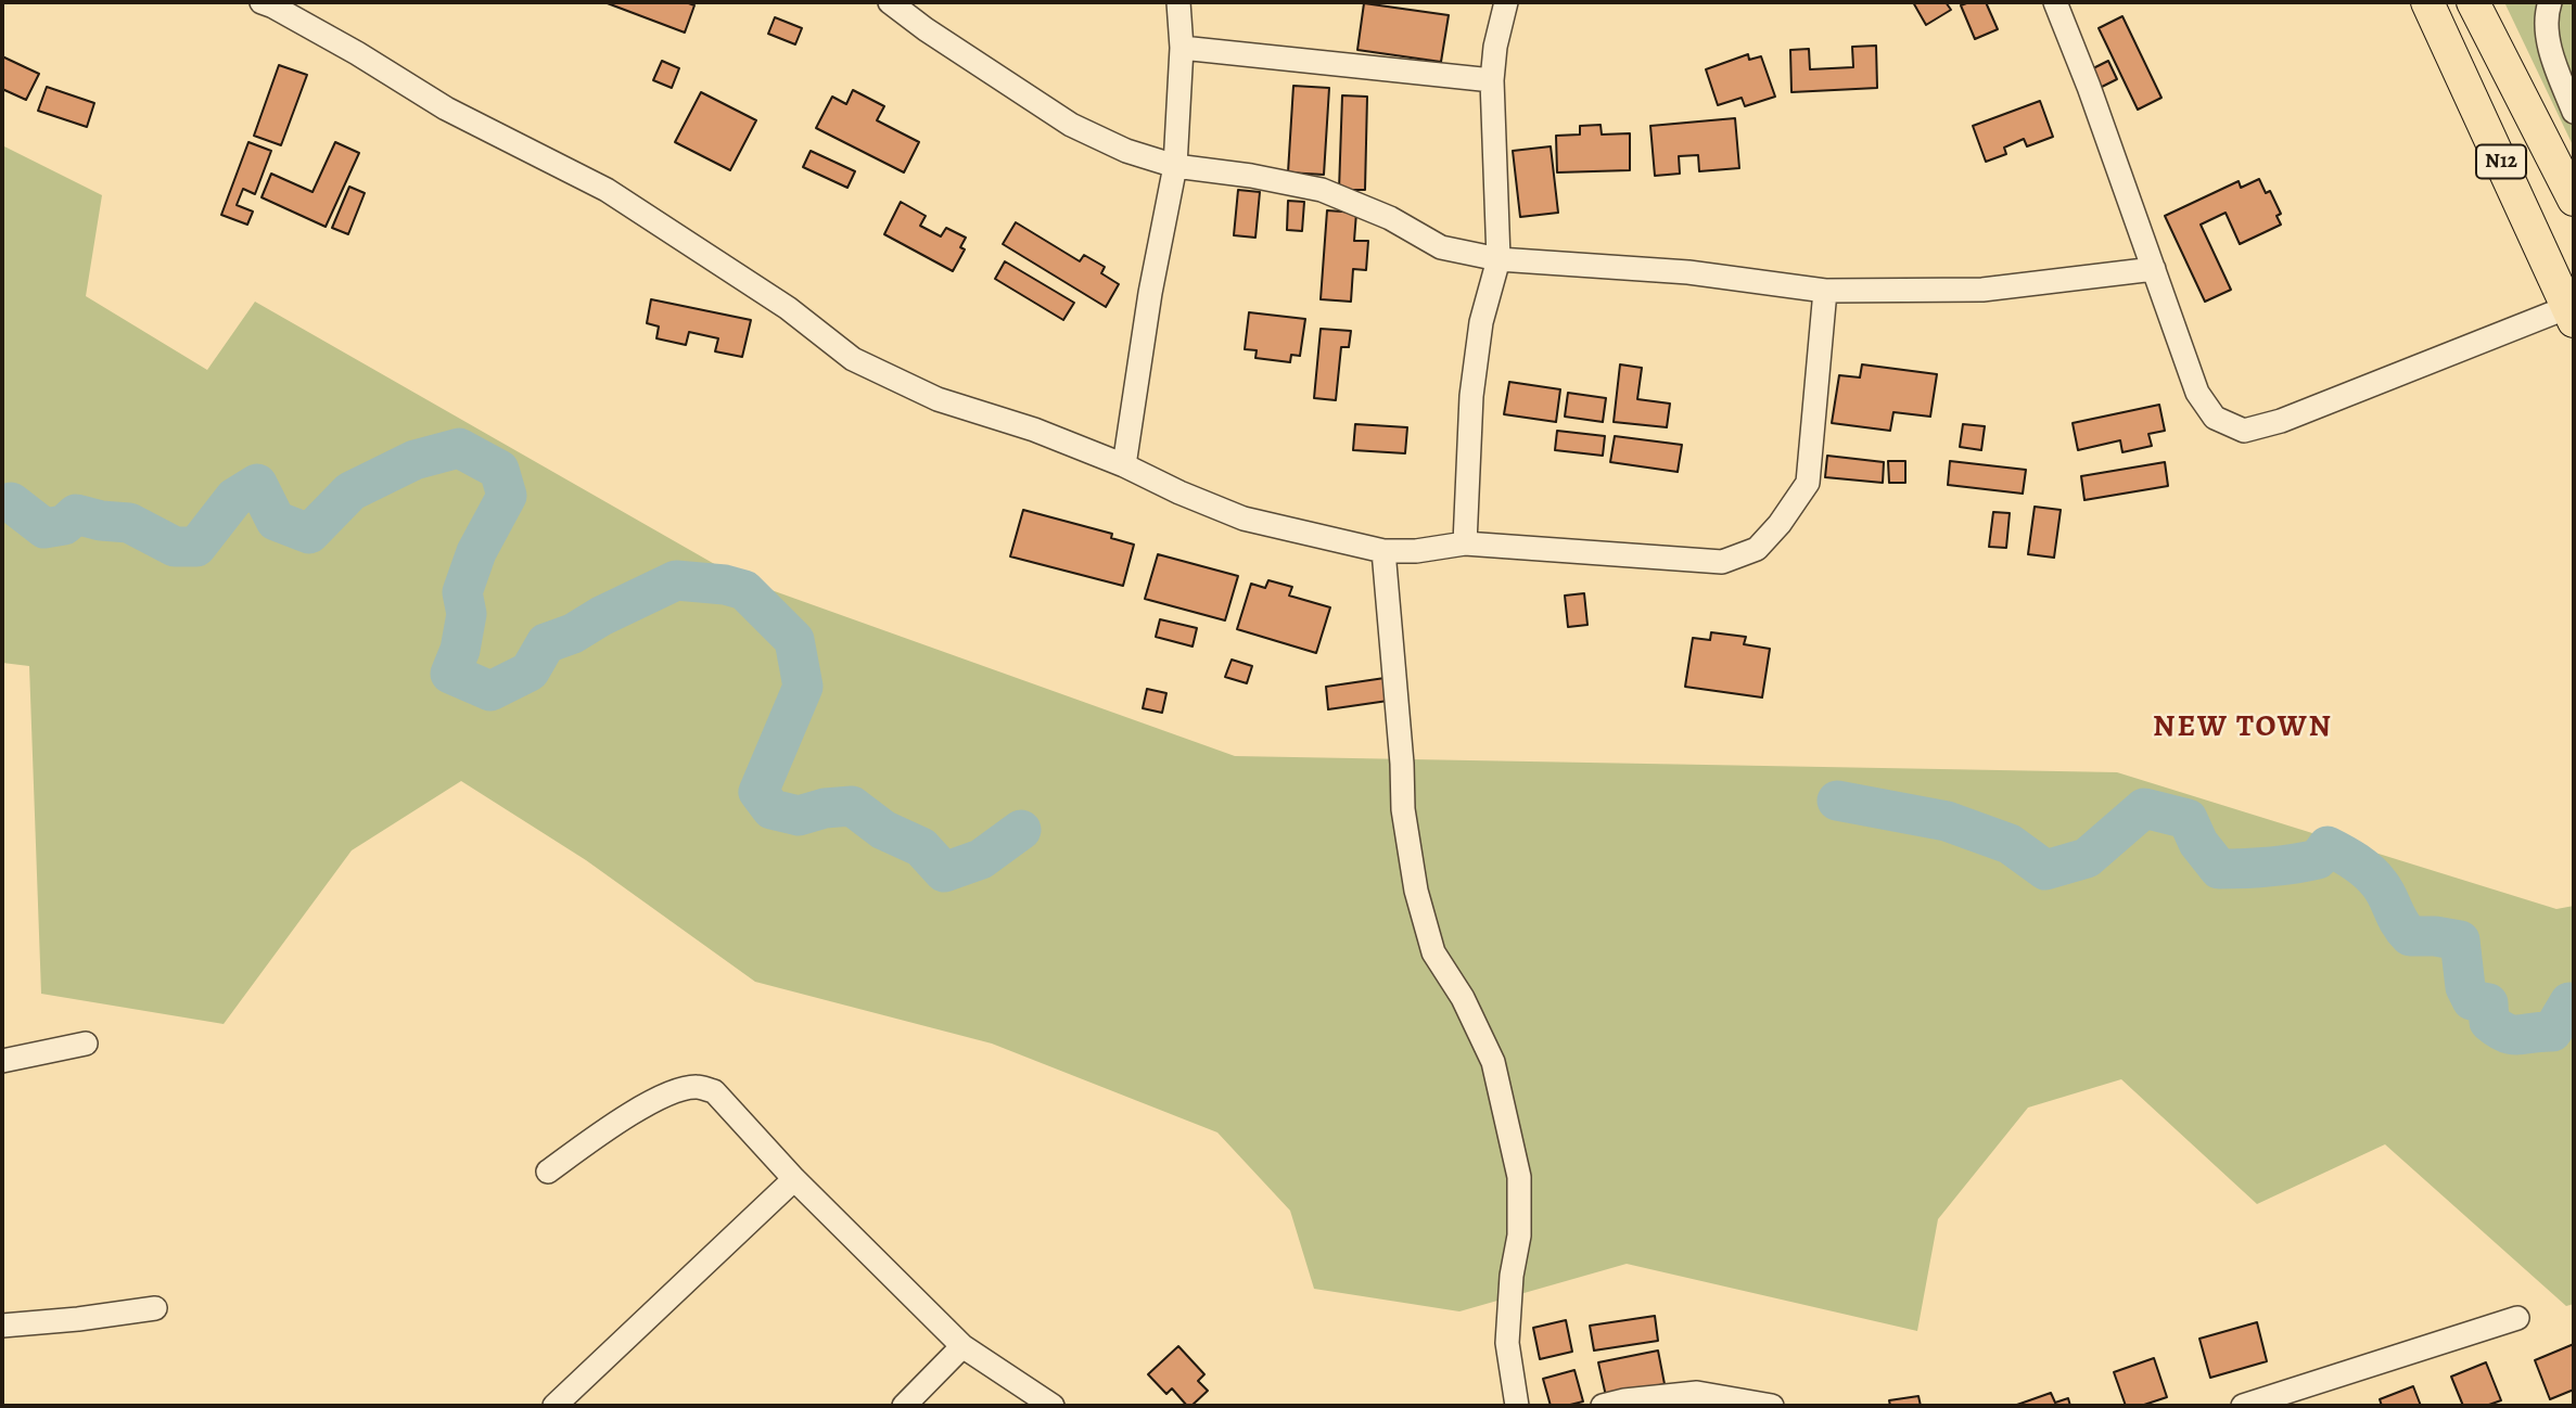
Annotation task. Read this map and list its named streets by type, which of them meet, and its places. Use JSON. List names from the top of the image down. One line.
{"streets":{"highway":["N12"]},"districts":["NEW TOWN"]}
